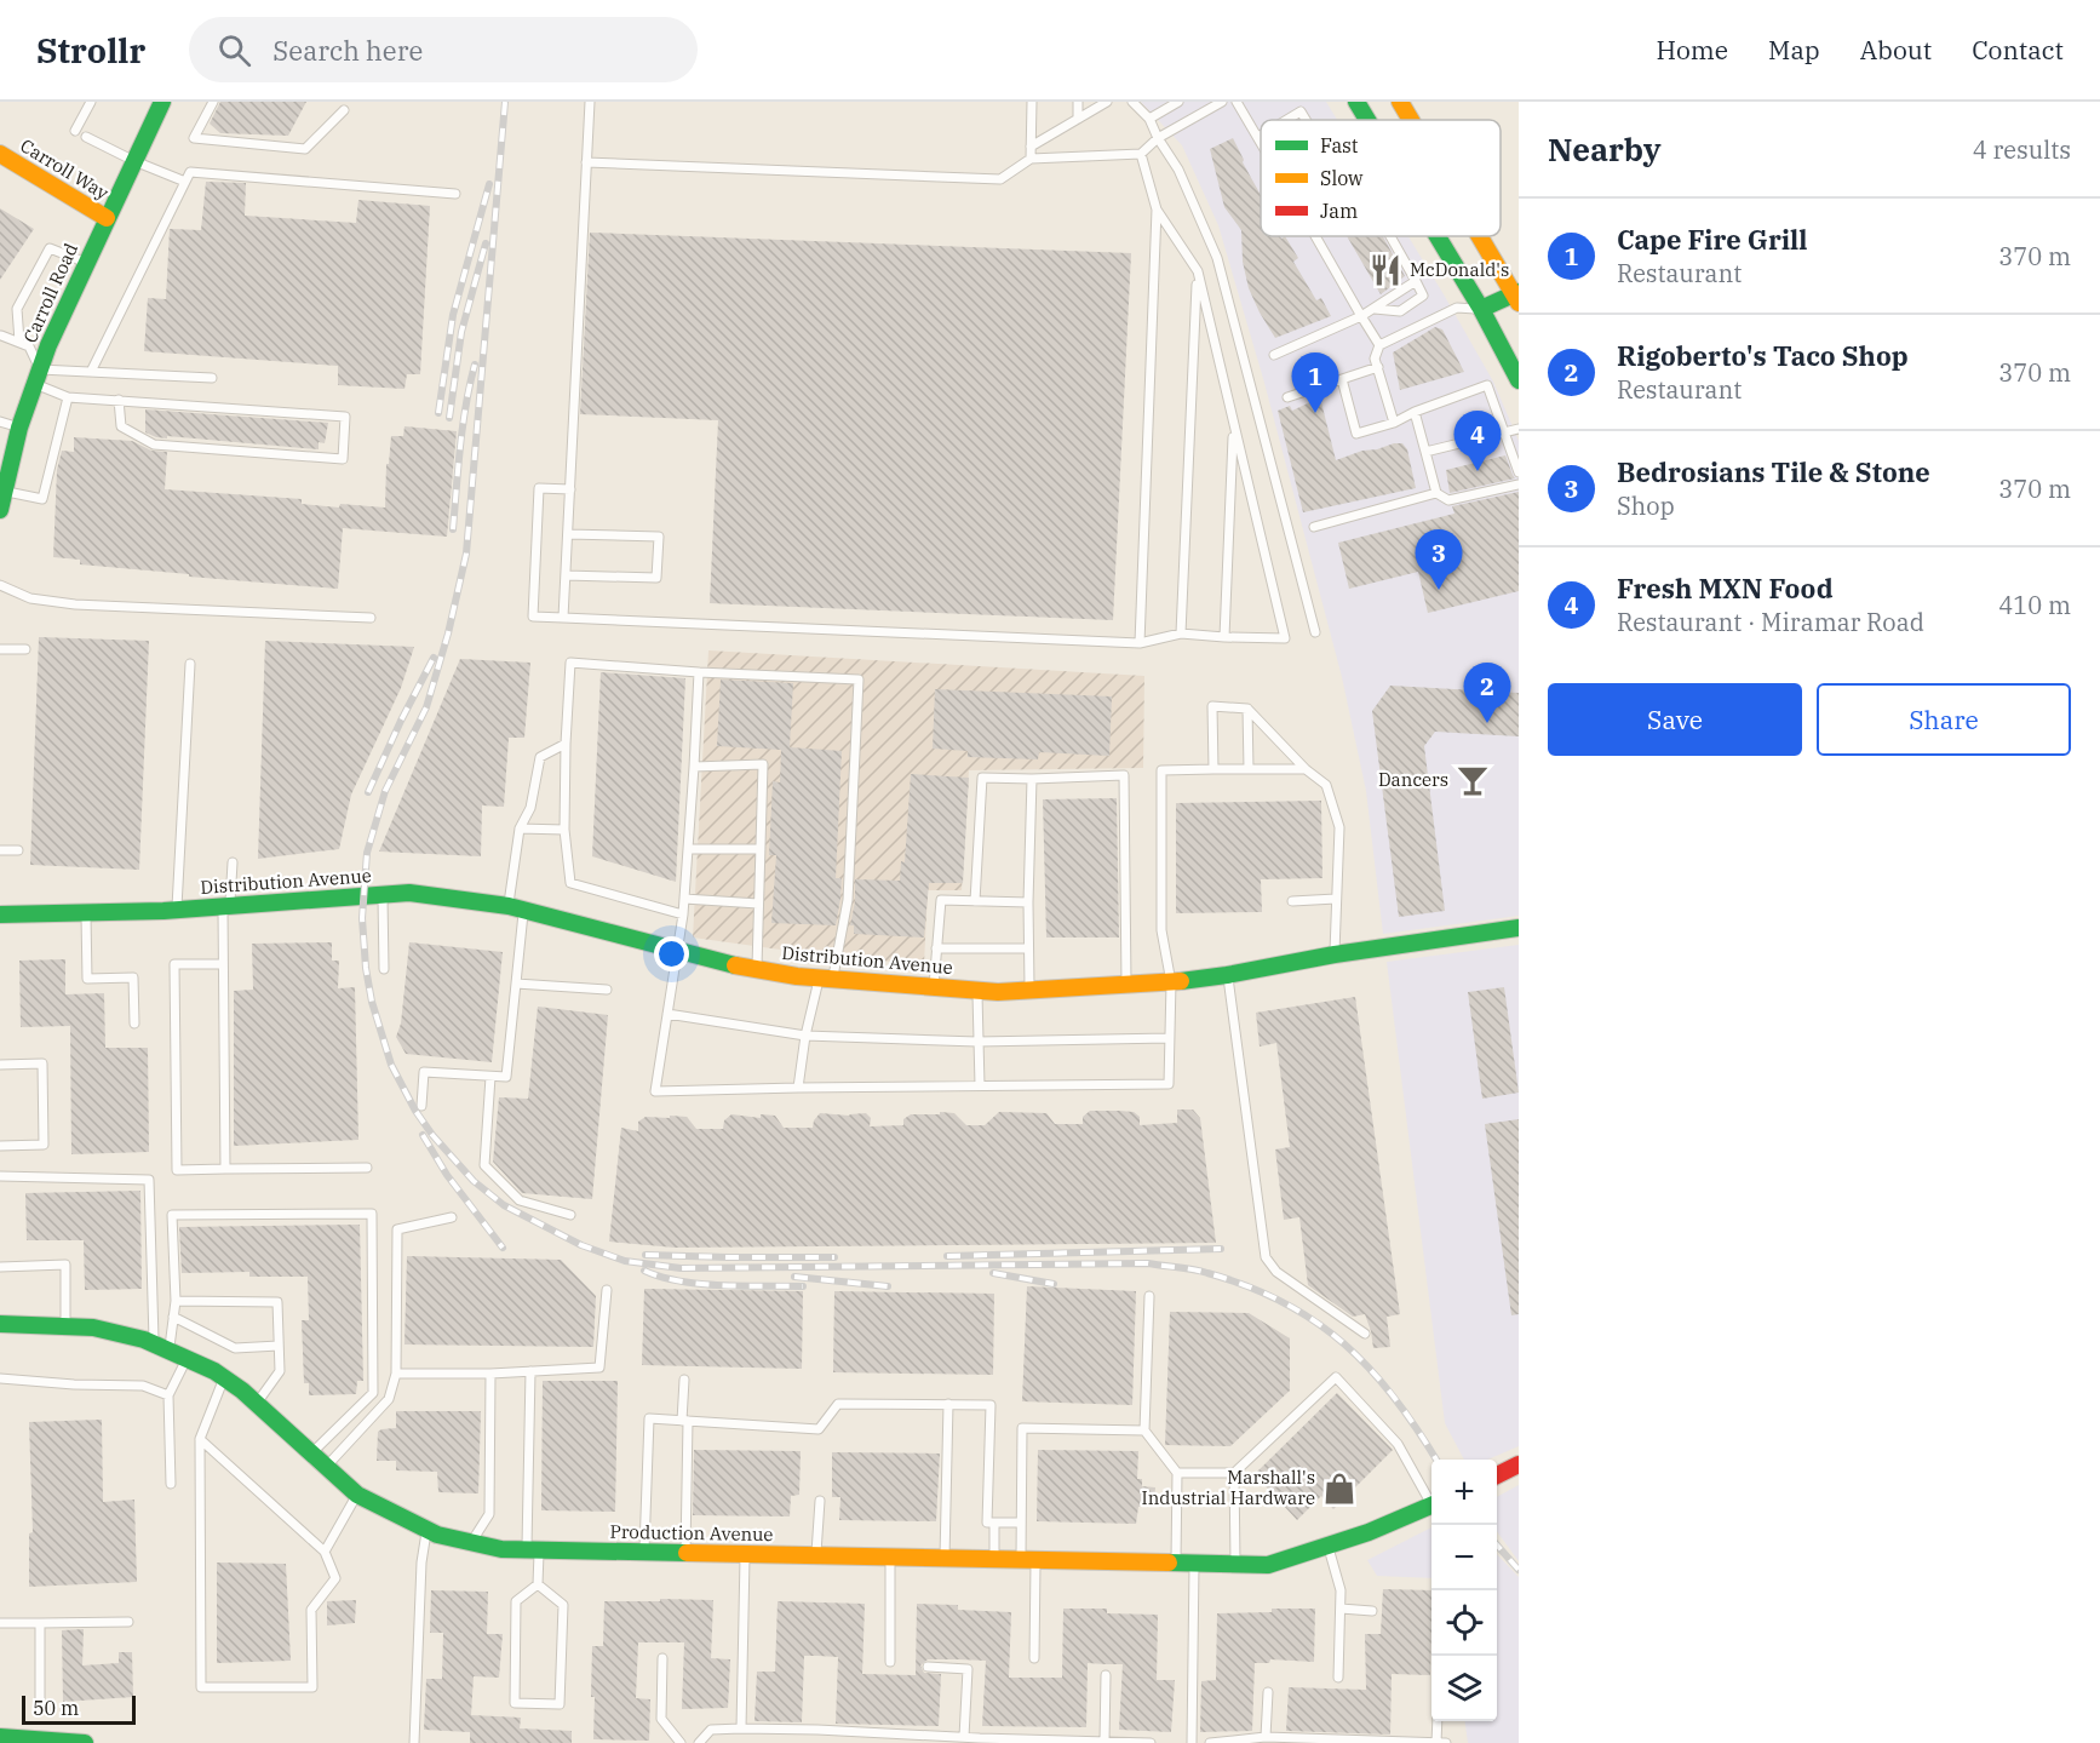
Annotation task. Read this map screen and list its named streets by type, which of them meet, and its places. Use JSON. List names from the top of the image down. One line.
{"streets":{"street":["Carroll Way","Carroll Road","Distribution Avenue","Production Avenue"]},"crossings":[["Carroll Way","Carroll Road"]],"places":{"restaurant":["McDonald's"],"bar":["Dancers"],"shop":["Marshall's Industrial Hardware"]},"legend":["Fast","Slow","Jam"],"scale_bar":"50 m","page":{"header":"Strollr","search":"Search here","nav":["Home","Map","About","Contact"],"heading":["Nearby","4 results"],"list":[{"mark":"1","name":"Cape Fire Grill","note":"Restaurant","value":"370 m"},{"mark":"2","name":"Rigoberto's Taco Shop","note":"Restaurant","value":"370 m"},{"mark":"3","name":"Bedrosians Tile & Stone","note":"Shop","value":"370 m"},{"mark":"4","name":"Fresh MXN Food","note":"Restaurant · Miramar Road","value":"410 m"}],"pins":["1","4","3","2"],"buttons":["Save","Share"],"map_buttons":["+","−"],"scale":"50 m"}}
